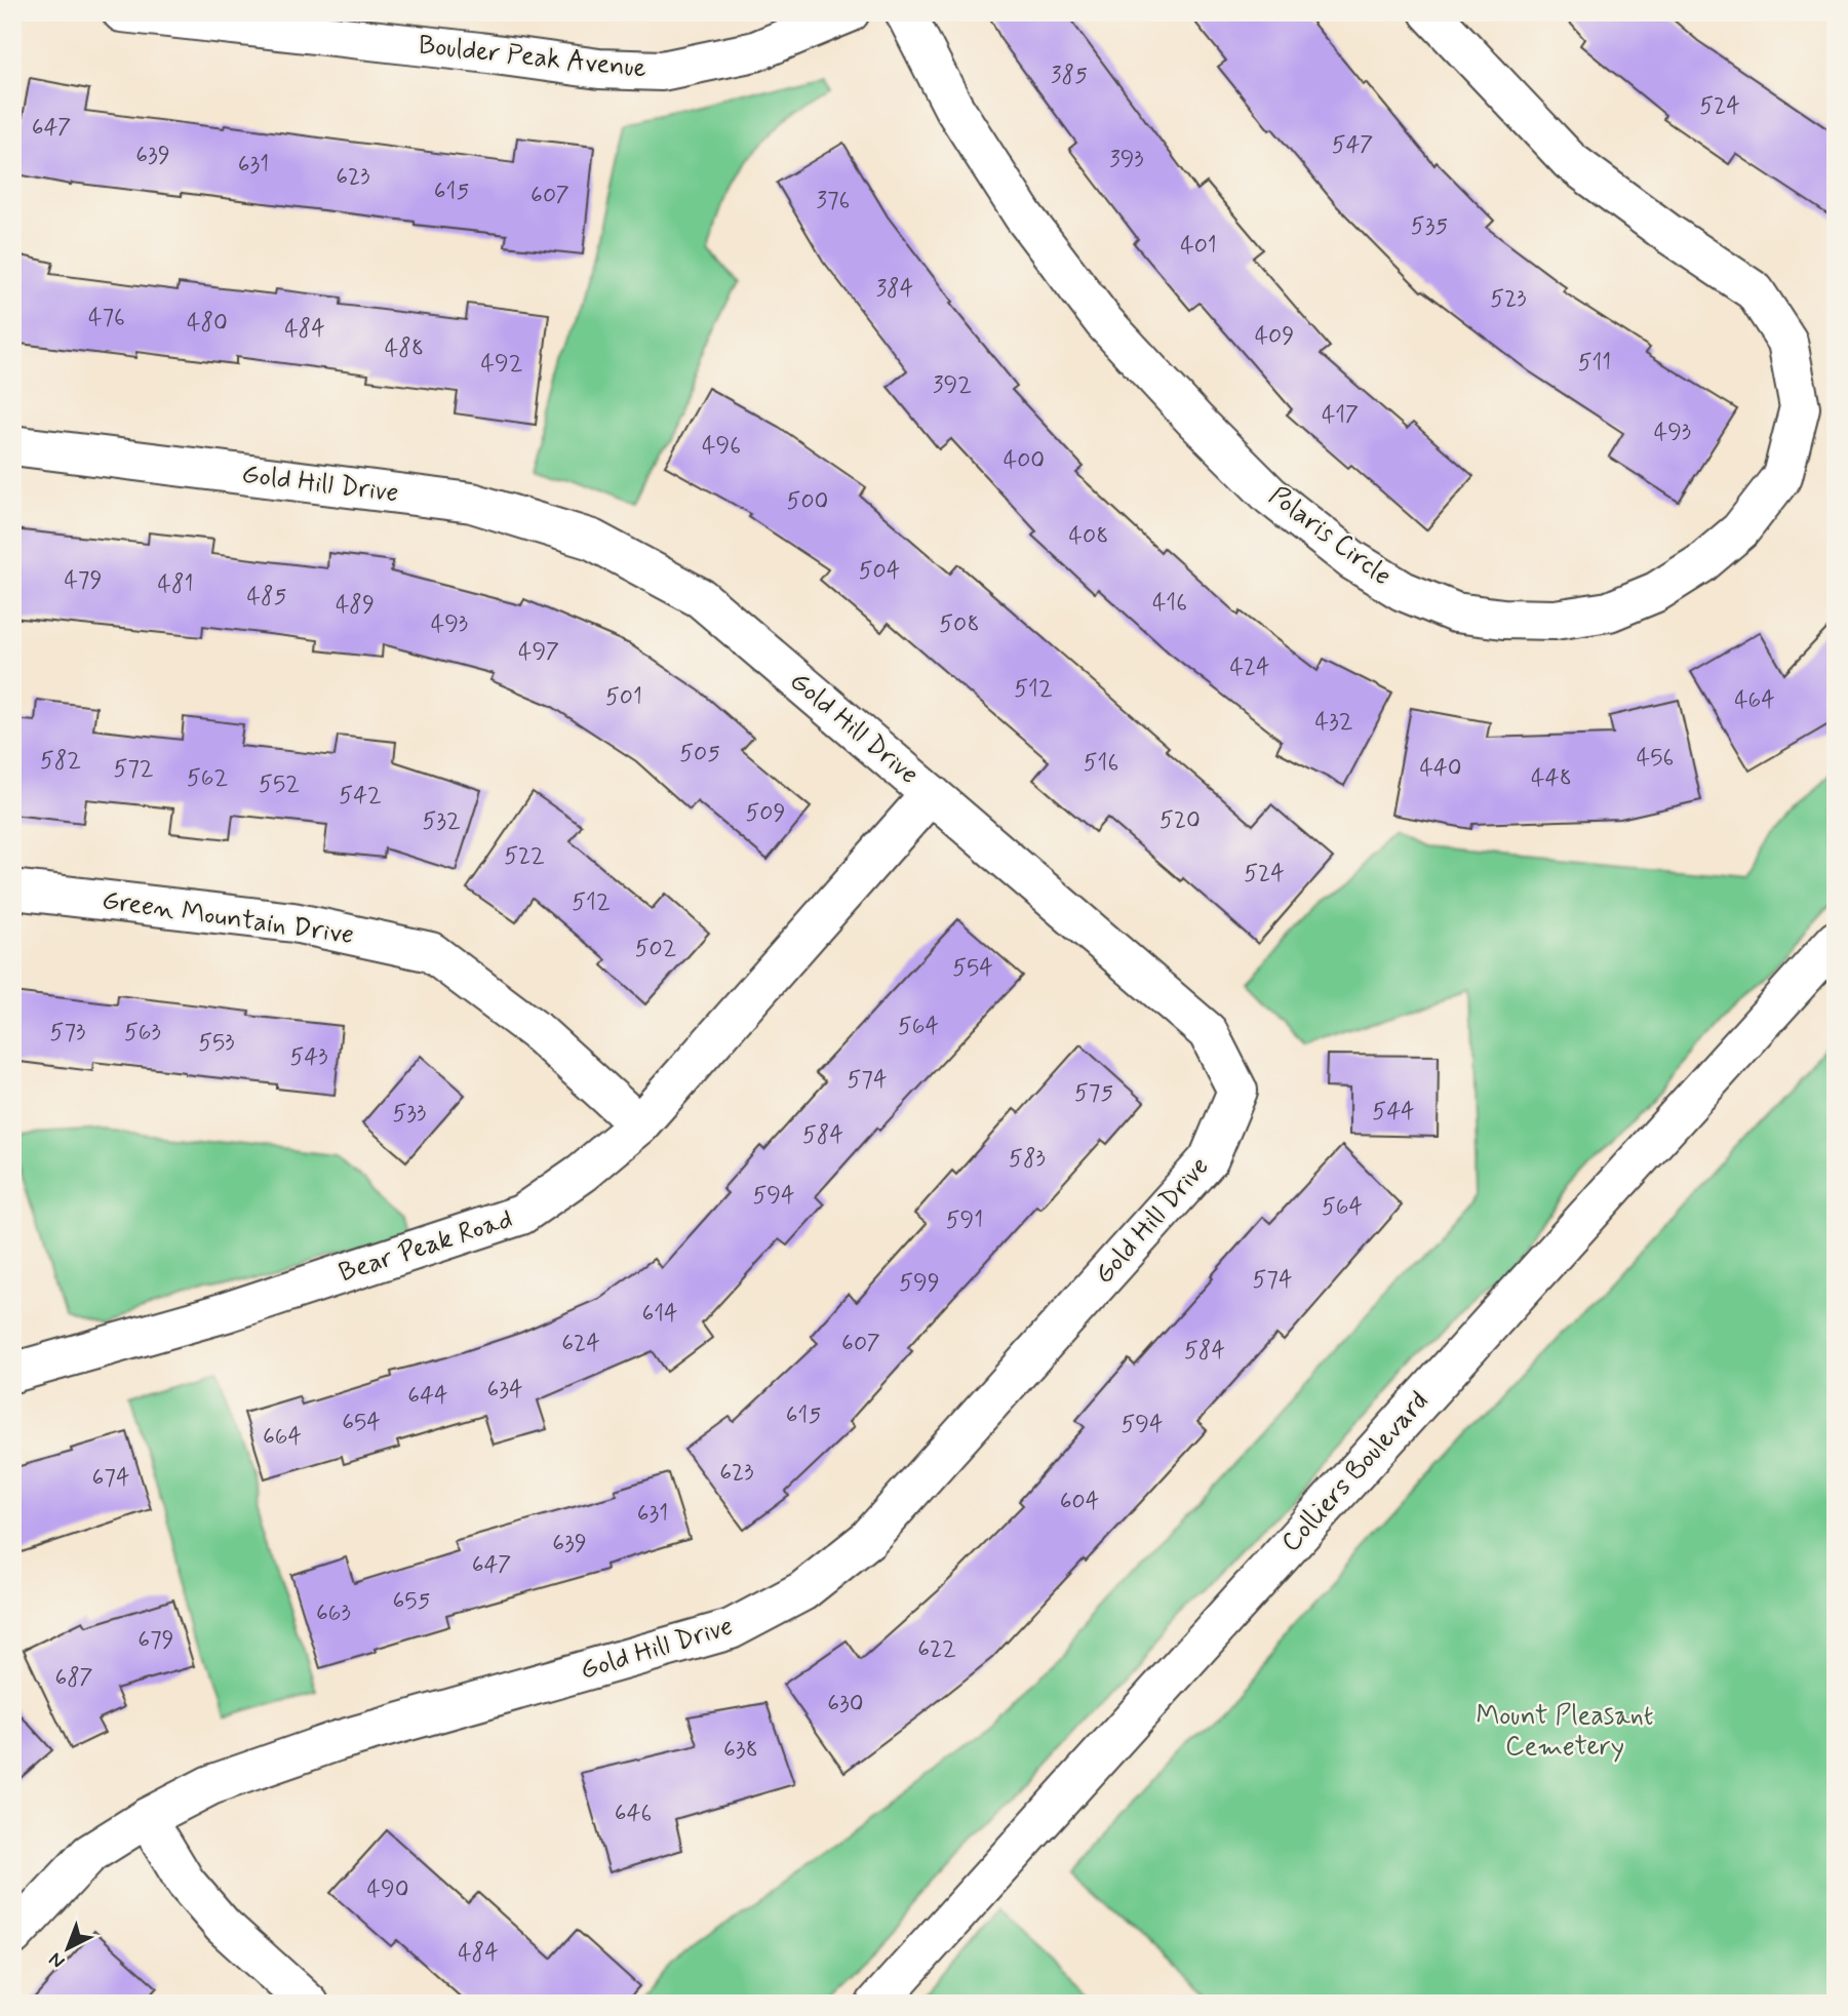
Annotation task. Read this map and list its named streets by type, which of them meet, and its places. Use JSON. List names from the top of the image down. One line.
{"streets":{"street":["Boulder Peak Avenue","Gold Hill Drive","Polaris Circle","Green Mountain Drive","Bear Peak Road","Colliers Boulevard"]},"crossings":[["Gold Hill Drive","Bear Peak Road"],["Green Mountain Drive","Bear Peak Road"]],"parks":["Mount Pleasant Cemetery"],"house_numbers":["385","524","647","547","639","393","631","623","615","607","376","535","401","384","523","476","480","484","409","488","511","492","392","417","493","496","400","500","408","504","479","481","485","416","489","493","508","497","424","512","501","464","432","505","456","582","516","440","572","562","448","552","542","509","520","532","522","524","512","502","554","564","573","563","553","543","574","575","544","533","584","583","594","564","591","574","599","614","624","607","584","634","644","615","654","594","664","623","674","604","631","639","647","655","663","679","622","687","630","638","646","490","484"],"north":"bottom left"}
